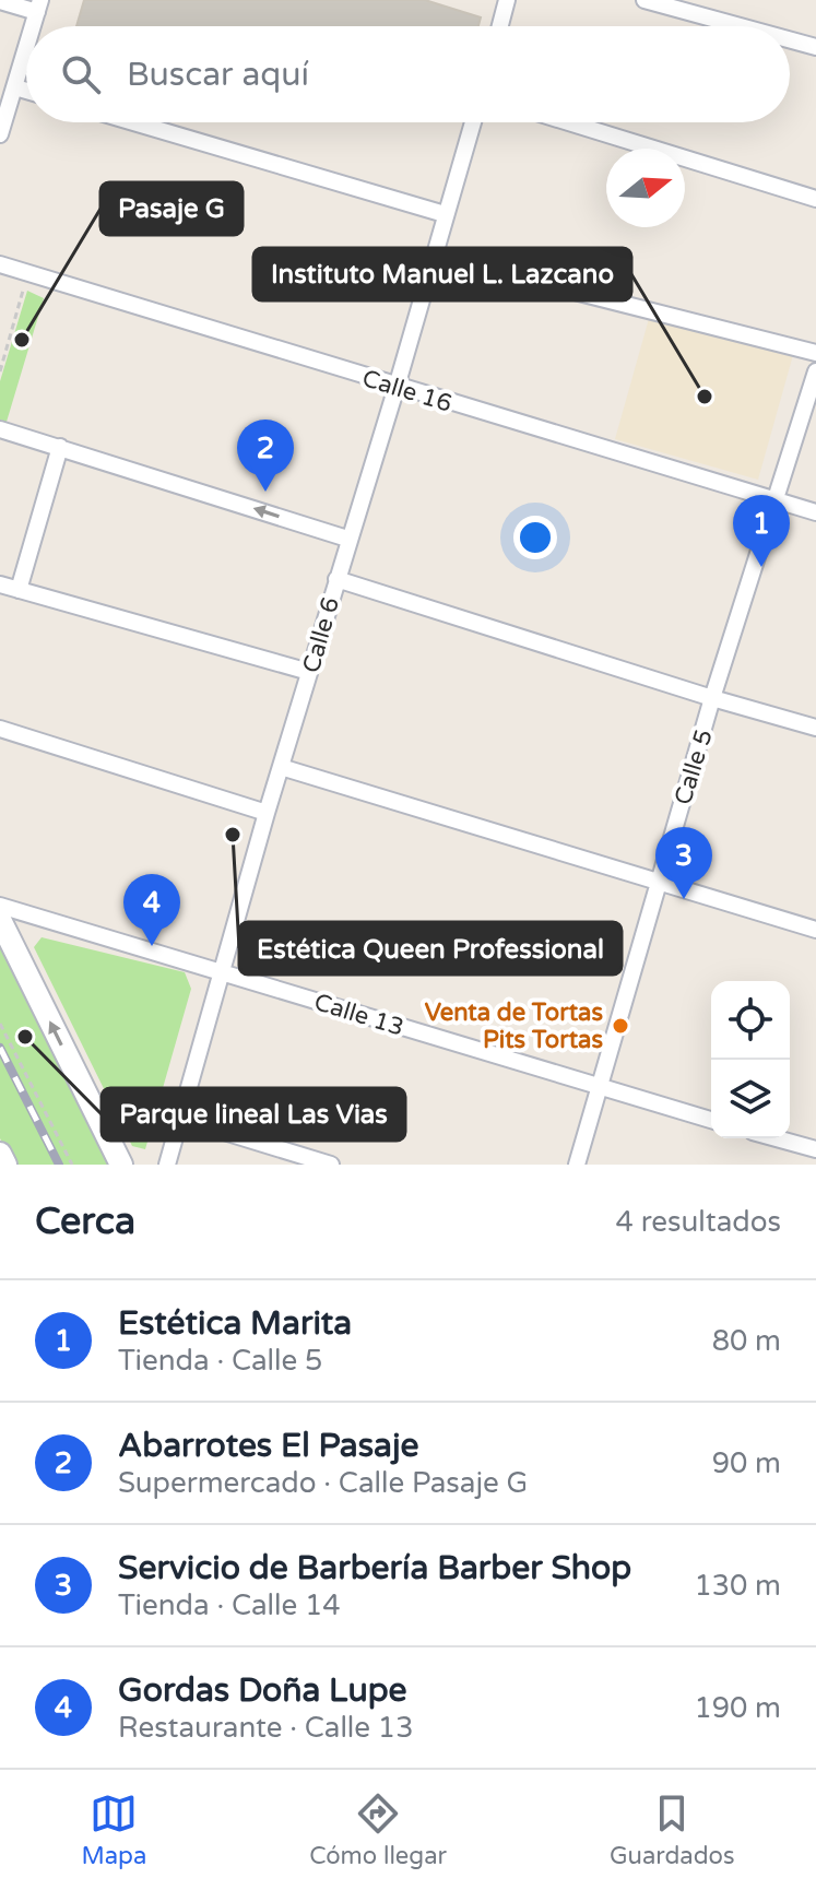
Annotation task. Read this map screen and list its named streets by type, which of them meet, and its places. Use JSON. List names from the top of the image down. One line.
{"streets":{"street":["Calle 16","Calle 6","Calle 5","Calle 13"]},"crossings":[["Calle 16","Calle 6"],["Calle 16","Calle 5"],["Calle 6","Calle 13"],["Calle 5","Calle 13"]],"places":["Pasaje G","Instituto Manuel L. Lazcano","Estética Queen Professional","Venta de Tortas Pits Tortas","Parque lineal Las Vias"],"north":"right","page":{"search":"Buscar aquí","pins":["2","1","3","4"],"heading":["Cerca","4 resultados"],"list":[{"mark":"1","name":"Estética Marita","note":"Tienda · Calle 5","value":"80 m"},{"mark":"2","name":"Abarrotes El Pasaje","note":"Supermercado · Calle Pasaje G","value":"90 m"},{"mark":"3","name":"Servicio de Barbería Barber Shop","note":"Tienda · Calle 14","value":"130 m"},{"mark":"4","name":"Gordas Doña Lupe","note":"Restaurante · Calle 13","value":"190 m"}],"nav":["Mapa","Cómo llegar","Guardados"]}}
